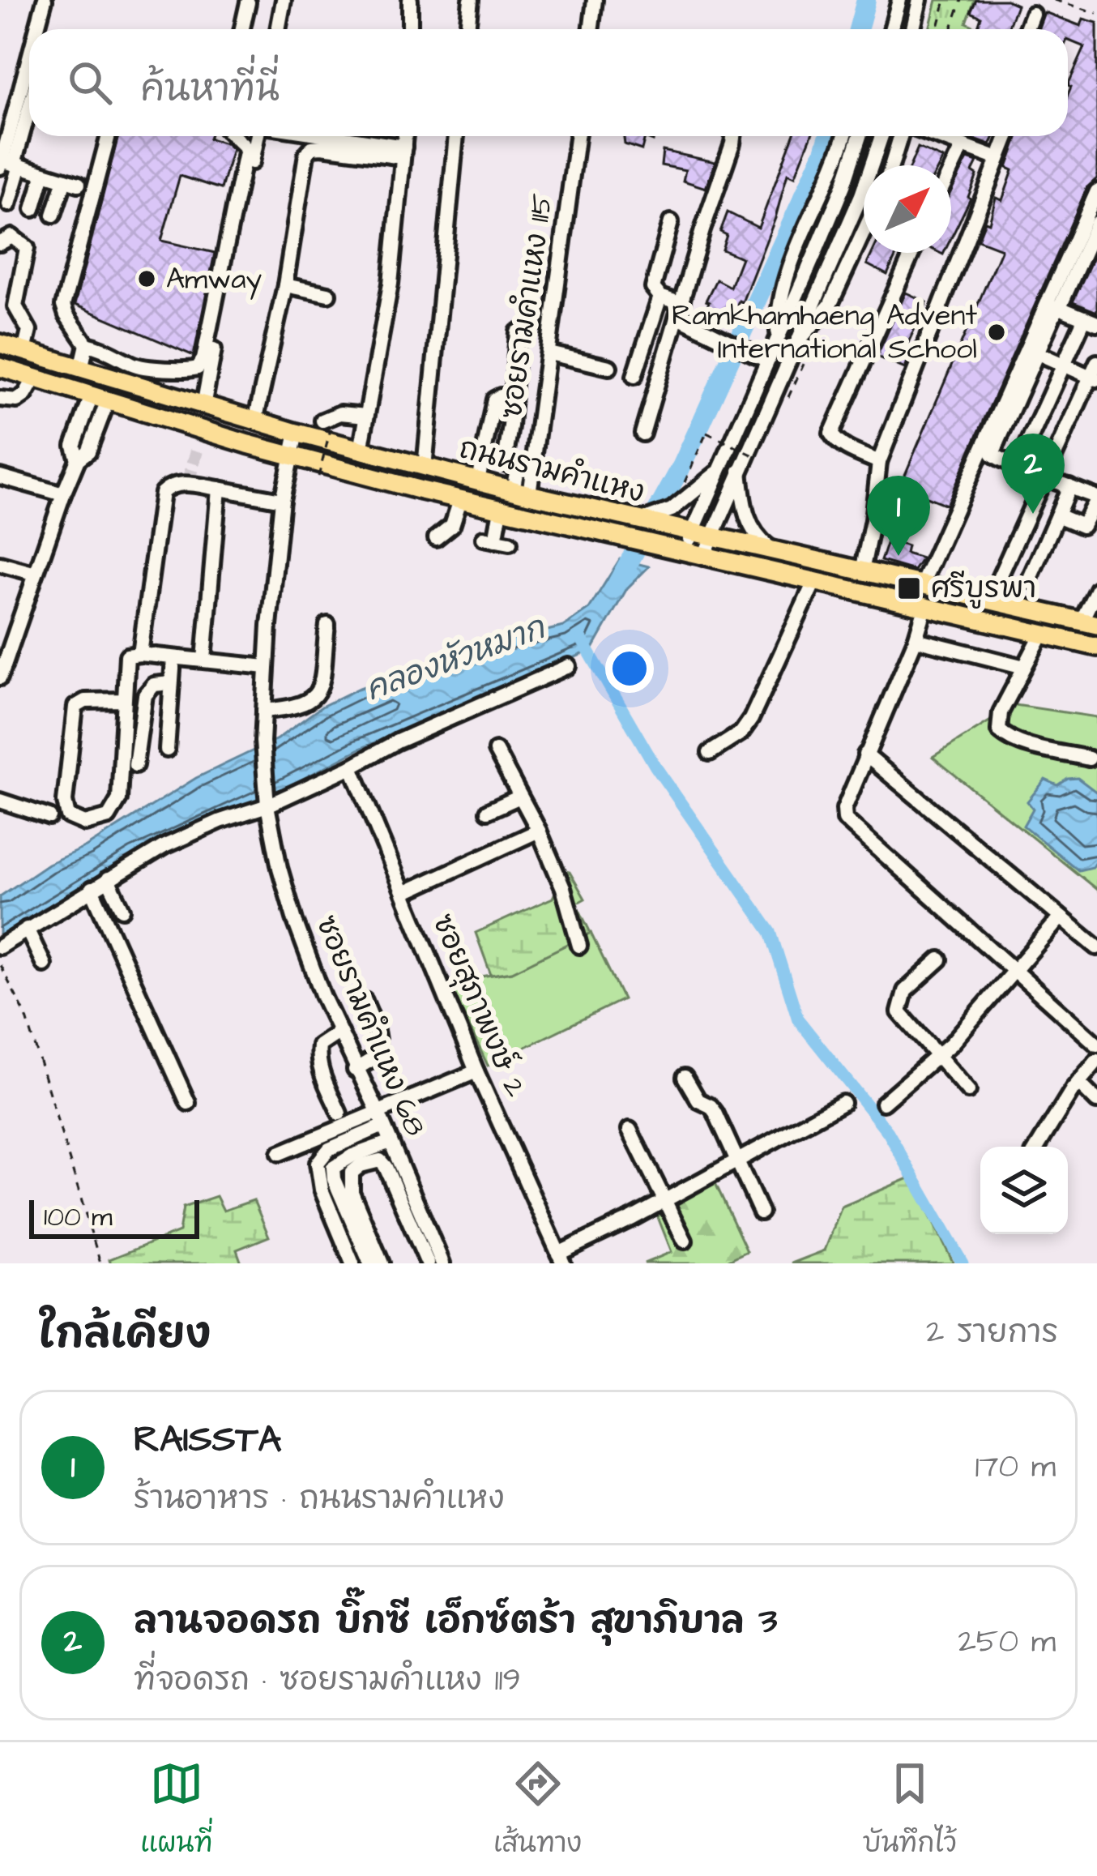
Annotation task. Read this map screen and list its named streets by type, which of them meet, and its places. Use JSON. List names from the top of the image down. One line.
{"streets":{"main road":["ถนนรามคำแหง"],"street":["ซอยรามคำแหง 115","ซอยสุภาพงษ์ 2","ซอยรามคำแหง 68"]},"crossings":[["ซอยรามคำแหง 115","ถนนรามคำแหง"],["ถนนรามคำแหง","ซอยรามคำแหง 68"]],"water":["คลองหัวหมาก"],"places":{"other":["Amway","Ramkhamhaeng Advent International School"],"transit":["ศรีบูรพา"]},"scale_bar":"100 m","north":"top right","page":{"search":"ค้นหาที่นี่","pins":["2","1"],"scale":"100 m","heading":["ใกล้เคียง","2 รายการ"],"list":[{"mark":"1","name":"RAISSTA","note":"ร้านอาหาร · ถนนรามคำแหง","value":"170 m"},{"mark":"2","name":"ลานจอดรถ บิ๊กซี เอ็กซ์ตร้า สุขาภิบาล 3","note":"ที่จอดรถ · ซอยรามคำแหง 119","value":"250 m"}],"nav":["แผนที่","เส้นทาง","บันทึกไว้"]}}
